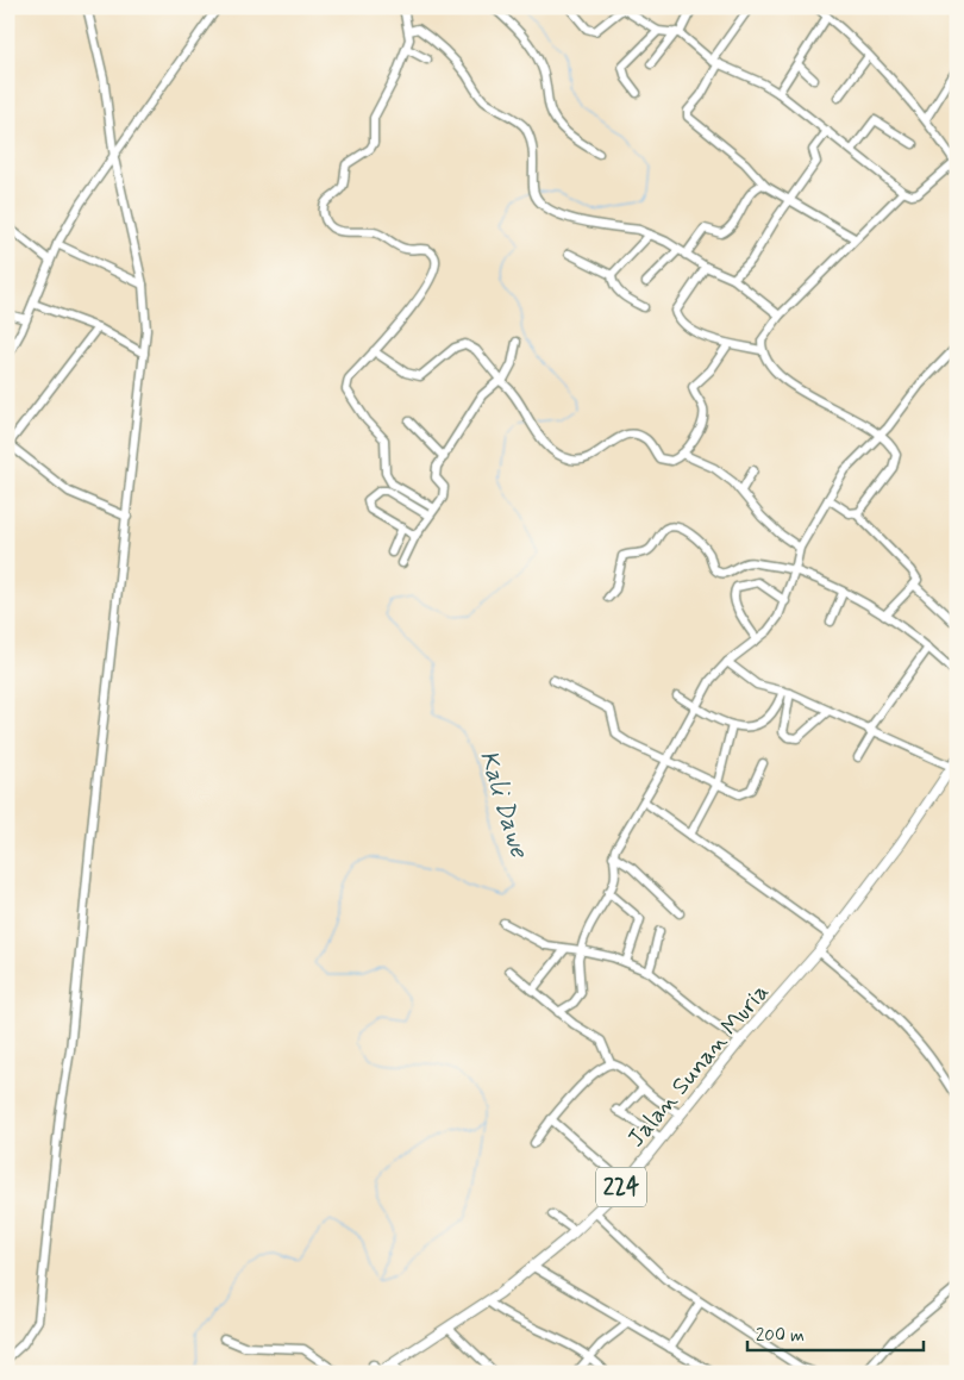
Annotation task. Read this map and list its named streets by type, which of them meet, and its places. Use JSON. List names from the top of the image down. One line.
{"streets":{"main road":["Jalan Sunan Muria","224"]},"crossings":[["Jalan Sunan Muria","224"]],"water":["Kali Dawe"],"scale_bar":"200 m"}
